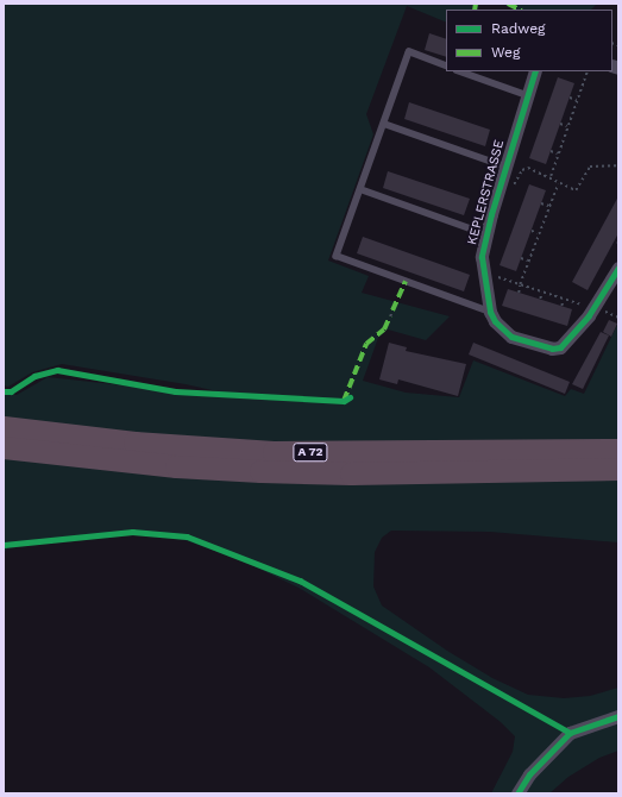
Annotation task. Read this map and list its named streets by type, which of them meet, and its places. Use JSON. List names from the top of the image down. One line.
{"streets":{"highway":["A 72"],"street":["KEPLERSTRASSE"]},"legend":["Radweg","Weg"]}
